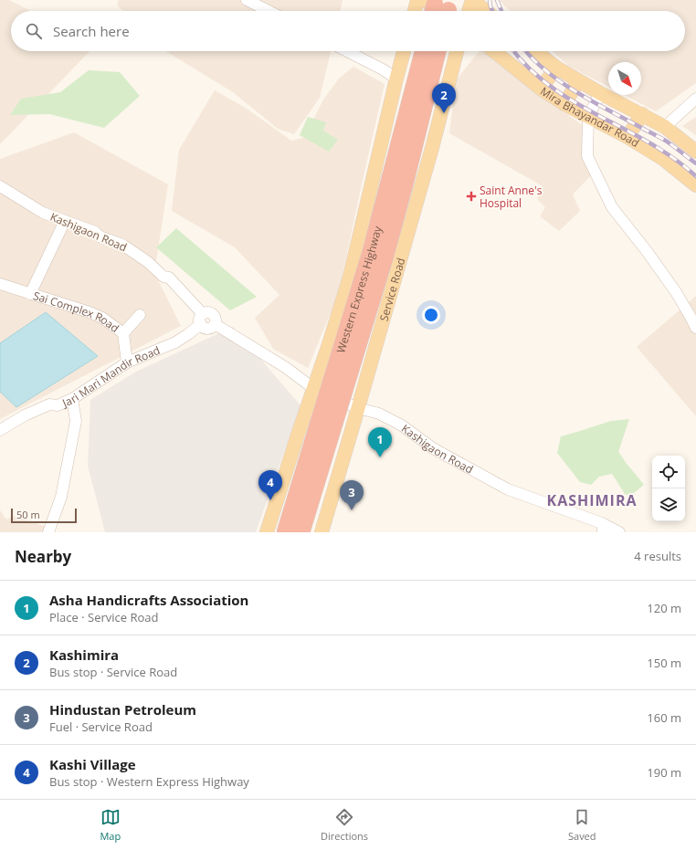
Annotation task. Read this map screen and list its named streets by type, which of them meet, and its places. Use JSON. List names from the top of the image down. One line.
{"streets":{"highway":["Western Express Highway"],"main road":["Mira Bhayandar Road","Service Road"],"street":["Kashigaon Road","Sai Complex Road","Jari Mari Mandir Road"]},"crossings":[["Kashigaon Road","Service Road"],["Kashigaon Road","Jari Mari Mandir Road"],["Sai Complex Road","Jari Mari Mandir Road"]],"districts":["KASHIMIRA"],"places":{"health":["Saint Anne's Hospital"]},"scale_bar":"50 m","north":"bottom right","page":{"search":"Search here","pins":["2","1","4","3"],"scale":"50 m","heading":["Nearby","4 results"],"list":[{"mark":"1","name":"Asha Handicrafts Association","note":"Place · Service Road","value":"120 m"},{"mark":"2","name":"Kashimira","note":"Bus stop · Service Road","value":"150 m"},{"mark":"3","name":"Hindustan Petroleum","note":"Fuel · Service Road","value":"160 m"},{"mark":"4","name":"Kashi Village","note":"Bus stop · Western Express Highway","value":"190 m"}],"nav":["Map","Directions","Saved"]}}
